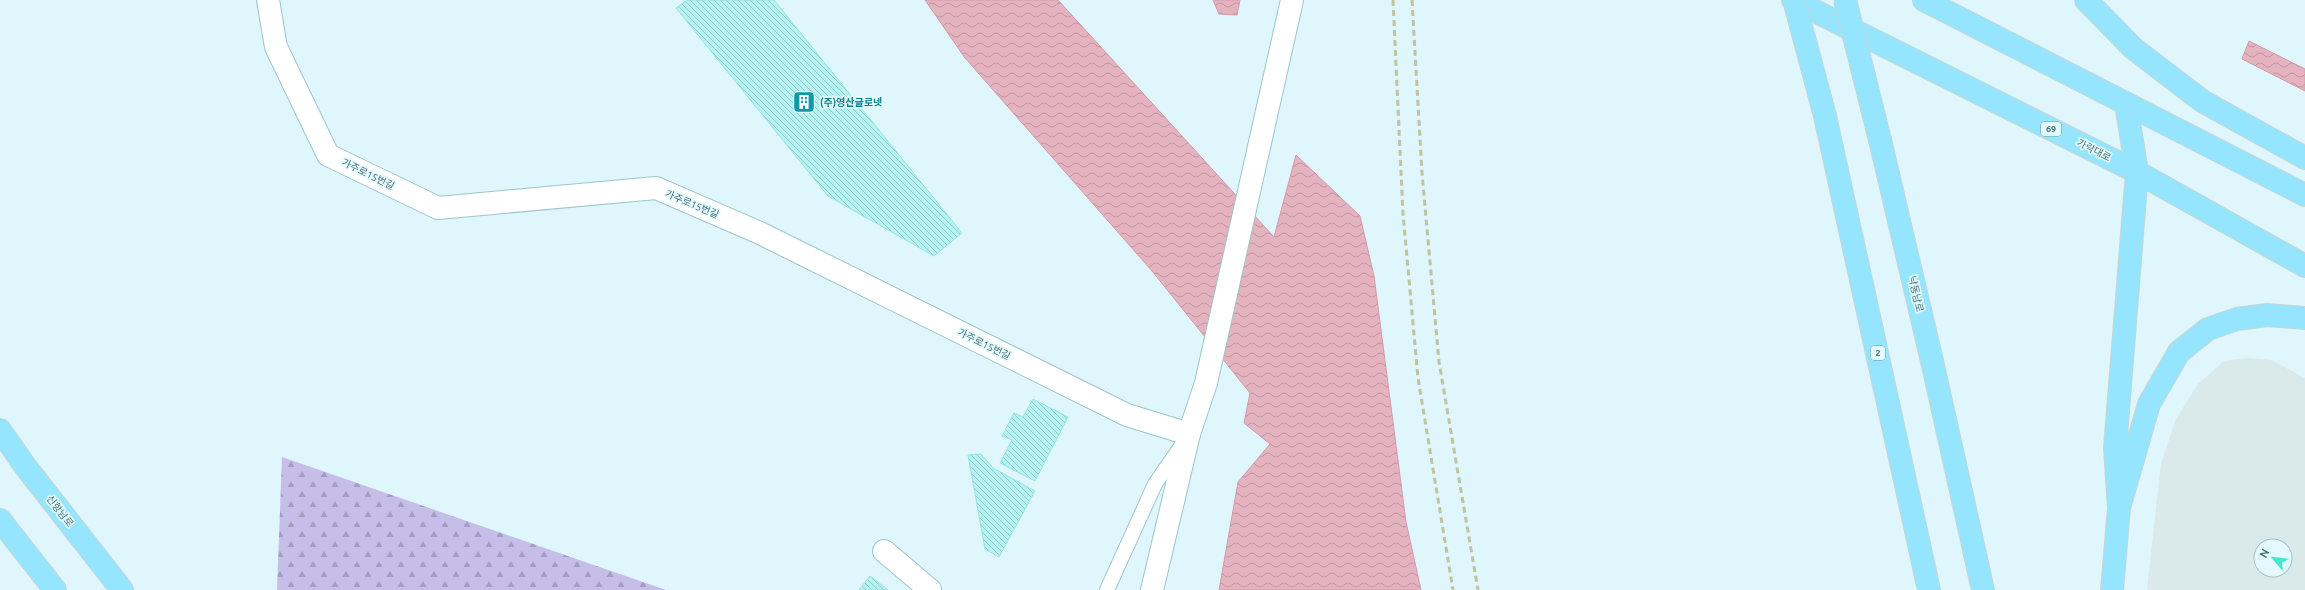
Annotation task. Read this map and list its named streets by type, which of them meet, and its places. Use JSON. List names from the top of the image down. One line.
{"streets":{"main road":["69","가락대로","낙동남로","2","신항남로"],"street":["가주로15번길"]},"crossings":[["가락대로","2"]],"places":{"building":["(주)영산글로넷"]},"north":"top left"}
